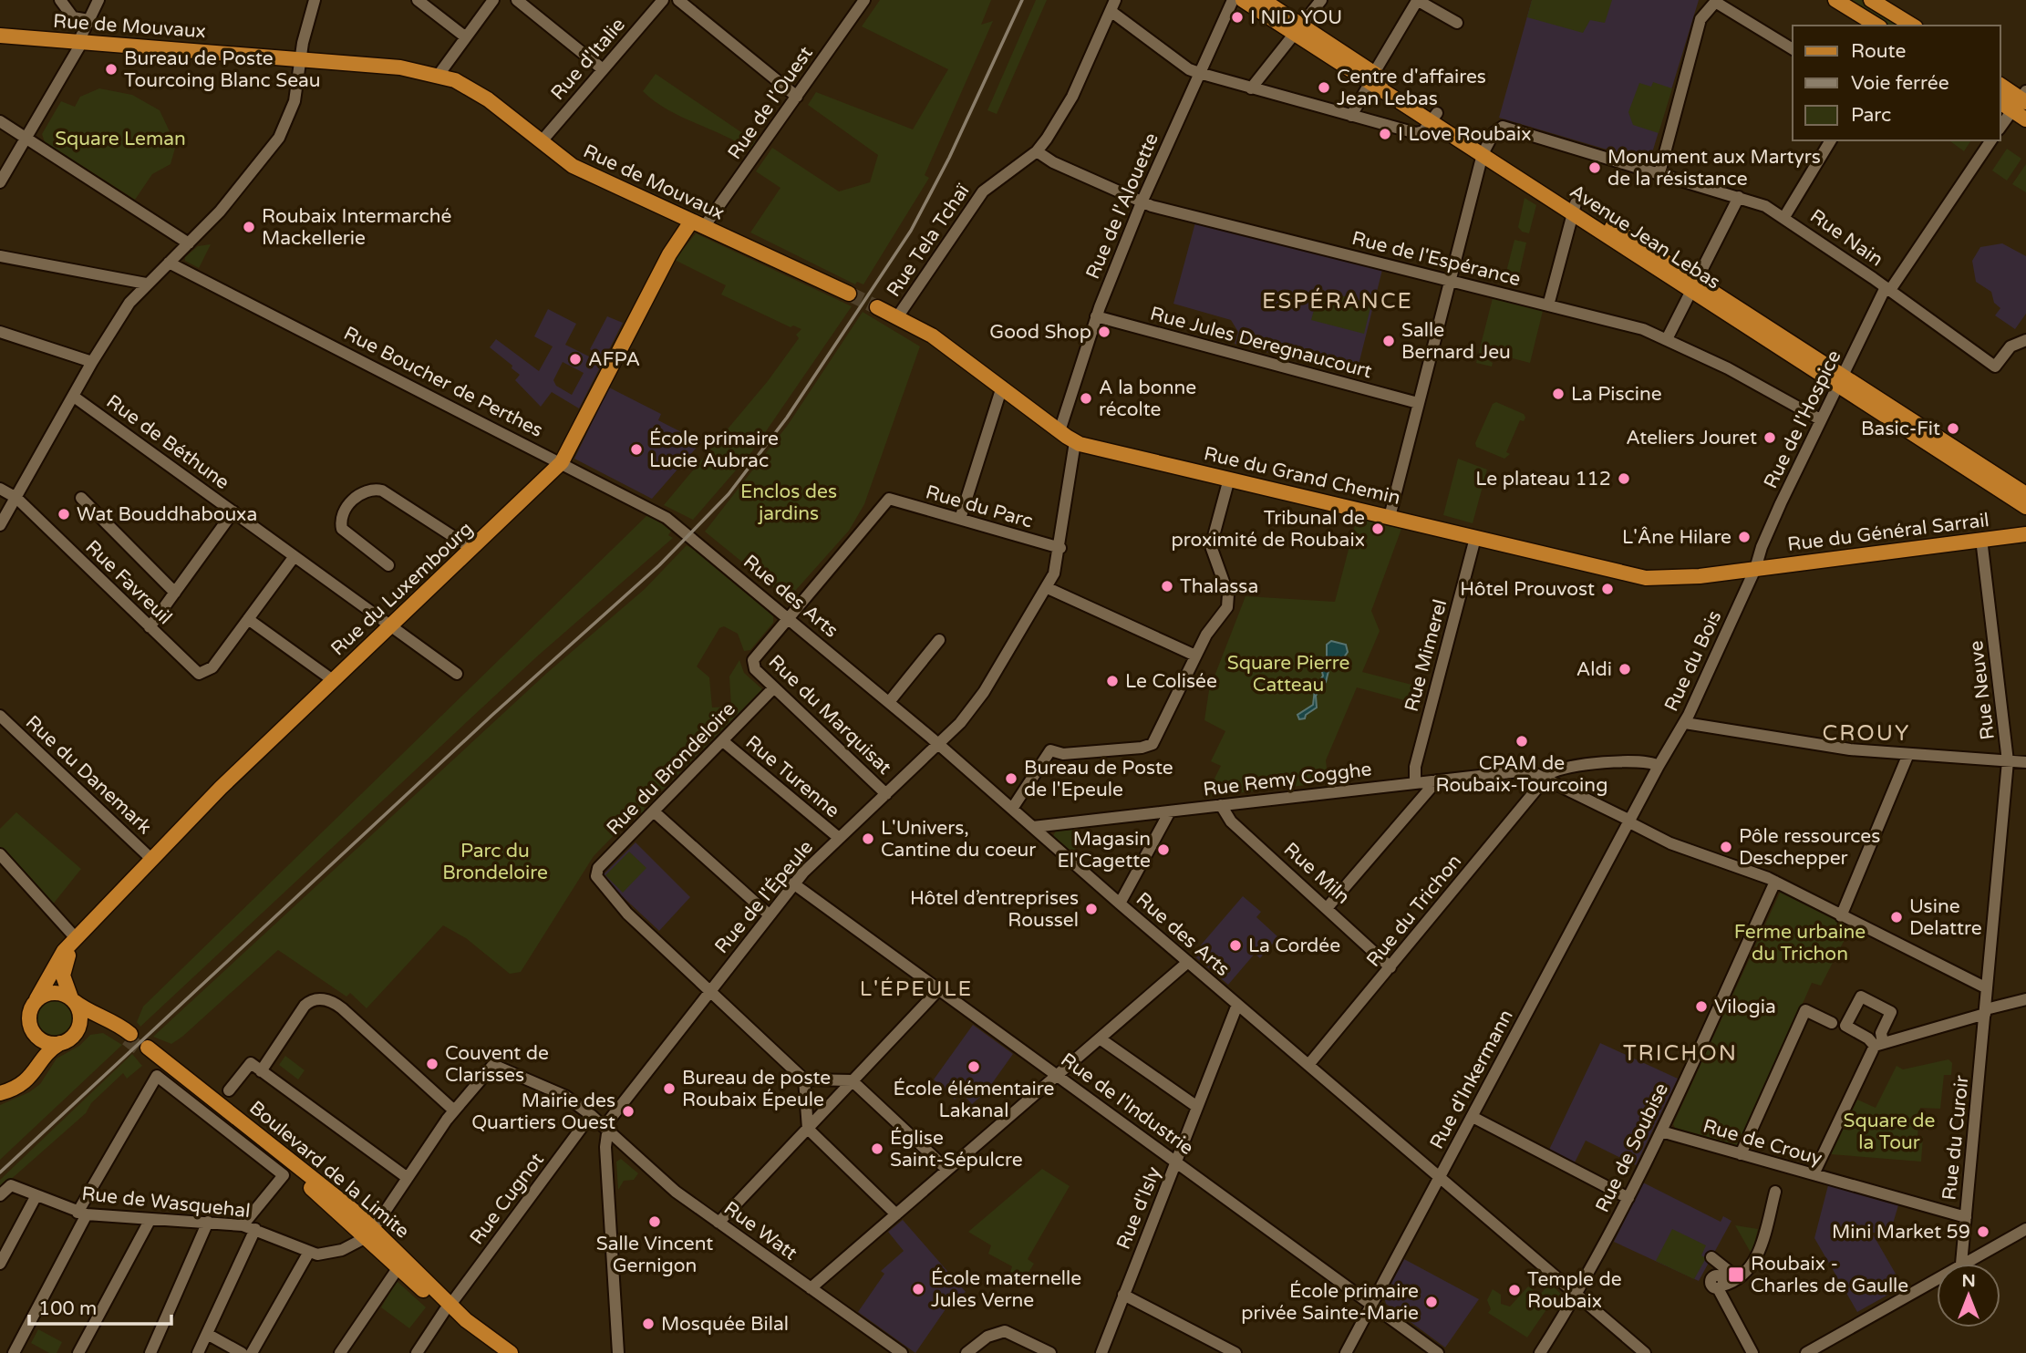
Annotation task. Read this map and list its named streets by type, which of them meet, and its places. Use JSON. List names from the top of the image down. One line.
{"streets":{"main road":["Rue de Mouvaux","Avenue Jean Lebas","Rue du Grand Chemin","Rue du Général Sarrail","Rue du Luxembourg","Boulevard de la Limite"],"street":["Rue d'Italie","Rue de l'Ouest","Rue de l'Alouette","Rue Nain","Rue Tela Tchaï","Rue de l'Espérance","Rue Jules Deregnaucourt","Rue Boucher de Perthes","Rue de l'Hospice","Rue de Béthune","Rue du Parc","Rue Favreuil","Rue des Arts","Rue Mimerel","Rue du Bois","Rue Neuve","Rue du Marquisat","Rue du Brondeloire","Rue du Danemark","Rue Turenne","Rue Remy Cogghe","Rue Miln","Rue de l'Épeule","Rue du Trichon","Rue d'Inkermann","Rue de l'Industrie","Rue du Curoir","Rue de Crouy","Rue de Soubise","Rue Cugnot","Rue de Wasquehal","Rue d'Isly","Rue Watt"]},"crossings":[["Rue de Mouvaux","Rue d'Italie"],["Rue de Mouvaux","Rue de l'Ouest"],["Rue de Mouvaux","Rue du Luxembourg"],["Rue de l'Ouest","Rue du Luxembourg"],["Rue de l'Alouette","Rue de l'Espérance"],["Rue de l'Alouette","Rue Jules Deregnaucourt"],["Rue de l'Alouette","Rue du Grand Chemin"],["Avenue Jean Lebas","Rue Nain"],["Avenue Jean Lebas","Rue de l'Hospice"],["Rue Nain","Rue de l'Hospice"],["Rue Tela Tchaï","Rue de l'Espérance"],["Rue Tela Tchaï","Rue du Grand Chemin"],["Rue de l'Espérance","Rue de l'Hospice"],["Rue Boucher de Perthes","Rue du Luxembourg"],["Rue Boucher de Perthes","Rue des Arts"],["Rue de l'Hospice","Rue du Grand Chemin"],["Rue de l'Hospice","Rue du Général Sarrail"],["Rue de l'Hospice","Rue du Bois"],["Rue de Béthune","Rue du Luxembourg"],["Rue du Grand Chemin","Rue du Général Sarrail"],["Rue du Grand Chemin","Rue Mimerel"],["Rue du Grand Chemin","Rue du Bois"],["Rue du Grand Chemin","Rue de l'Épeule"],["Rue du Parc","Rue des Arts"],["Rue du Parc","Rue du Marquisat"],["Rue du Parc","Rue de l'Épeule"],["Rue du Général Sarrail","Rue du Bois"],["Rue du Général Sarrail","Rue Neuve"],["Rue du Luxembourg","Rue du Danemark"],["Rue des Arts","Rue du Marquisat"],["Rue des Arts","Rue Remy Cogghe"],["Rue des Arts","Rue de l'Épeule"],["Rue des Arts","Rue du Trichon"],["Rue des Arts","Rue d'Inkermann"],["Rue des Arts","Rue de Soubise"],["Rue des Arts","Rue d'Isly"],["Rue Mimerel","Rue Remy Cogghe"],["Rue du Bois","Rue d'Inkermann"],["Rue du Marquisat","Rue du Brondeloire"],["Rue du Marquisat","Rue de l'Épeule"],["Rue du Brondeloire","Rue Turenne"],["Rue du Brondeloire","Rue de l'Épeule"],["Rue Turenne","Rue de l'Épeule"],["Rue Remy Cogghe","Rue Miln"],["Rue Remy Cogghe","Rue du Trichon"],["Rue Miln","Rue du Trichon"],["Rue de l'Épeule","Rue de l'Industrie"],["Rue de l'Épeule","Rue Watt"],["Rue d'Inkermann","Rue de l'Industrie"],["Rue de l'Industrie","Rue d'Isly"],["Rue du Curoir","Rue de Crouy"],["Rue de Crouy","Rue de Soubise"],["Boulevard de la Limite","Rue Cugnot"],["Boulevard de la Limite","Rue de Wasquehal"],["Rue Cugnot","Rue Watt"],["Rue de Wasquehal","Rue Watt"]],"districts":["ESPÉRANCE","CROUY","L'ÉPEULE","TRICHON"],"parks":["Square Leman","Enclos des jardins","Square Pierre Catteau","Parc du Brondeloire","Ferme urbaine du Trichon","Square de la Tour"],"places":{"other":["I NID YOU","Bureau de Poste Tourcoing Blanc Seau","Centre d'affaires Jean Lebas","I Love Roubaix","Monument aux Martyrs de la résistance","Roubaix Intermarché Mackellerie","Good Shop","Salle Bernard Jeu","AFPA","La Piscine","A la bonne récolte","Basic-Fit","Ateliers Jouret","École primaire Lucie Aubrac","Le plateau 112","Wat Bouddhabouxa","Tribunal de proximité de Roubaix","L'Âne Hilare","Thalassa","Hôtel Prouvost","Aldi","Le Colisée","CPAM de Roubaix-Tourcoing","Bureau de Poste de l'Epeule","L'Univers, Cantine du coeur","Pôle ressources Deschepper","Magasin El'Cagette","Hôtel d’entreprises Roussel","Usine Delattre","La Cordée","Vilogia","Couvent de Clarisses","École élémentaire Lakanal","Bureau de poste Roubaix Épeule","Mairie des Quartiers Ouest","Église Saint-Sépulcre","Salle Vincent Gernigon","Mini Market 59","École maternelle Jules Verne","Temple de Roubaix","École primaire privée Sainte-Marie","Mosquée Bilal"],"transit":["Roubaix - Charles de Gaulle"]},"legend":["Route","Voie ferrée","Parc"],"scale_bar":"100 m","north":"top"}
